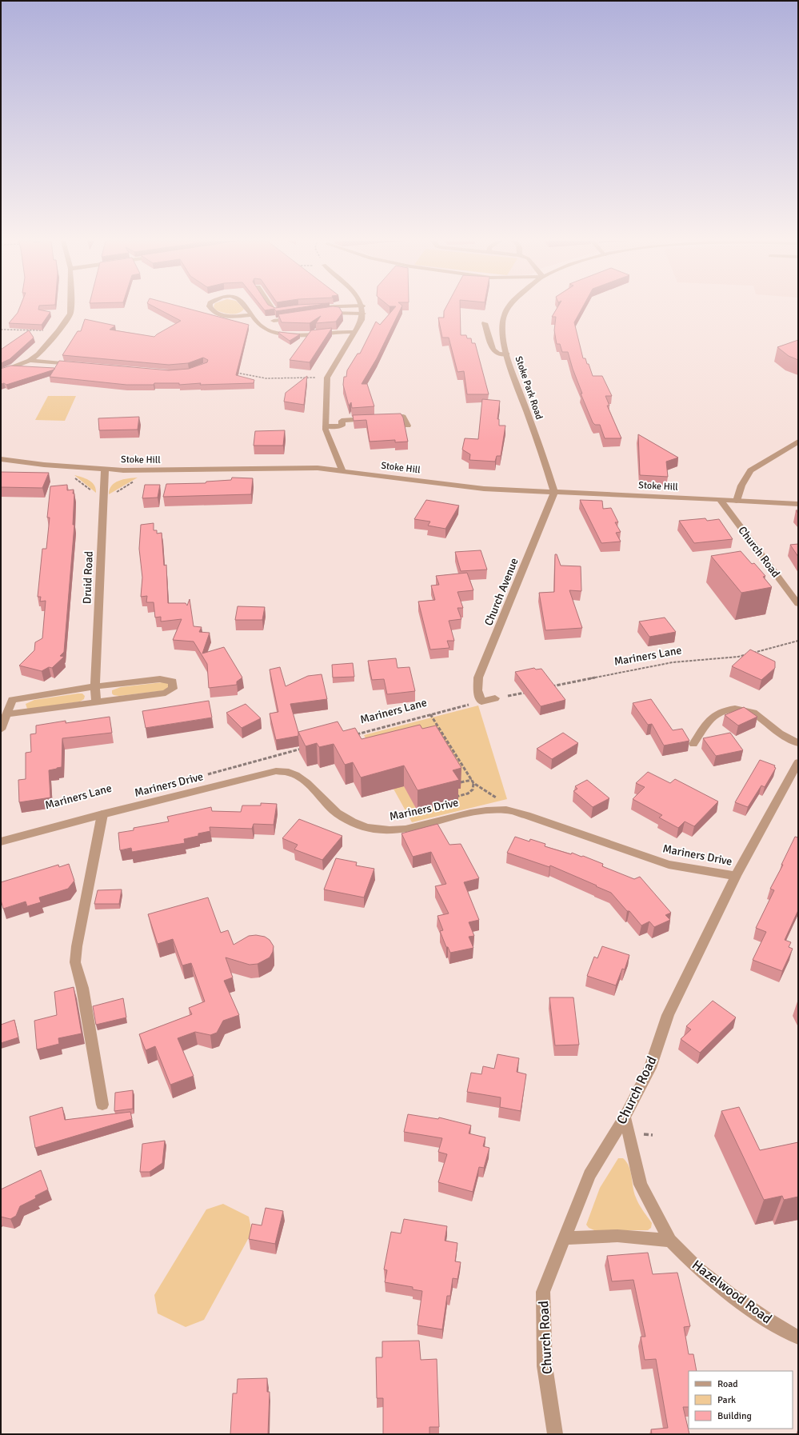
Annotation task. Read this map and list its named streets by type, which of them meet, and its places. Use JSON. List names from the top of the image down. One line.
{"streets":{"street":["Stoke Park Road","Stoke Hill","Church Road","Druid Road","Church Avenue","Mariners Drive","Hazelwood Road"],"path":["Mariners Lane"]},"crossings":[["Stoke Park Road","Stoke Hill"],["Stoke Park Road","Church Avenue"],["Stoke Hill","Church Road"],["Stoke Hill","Druid Road"],["Stoke Hill","Church Avenue"],["Church Road","Mariners Drive"],["Church Road","Hazelwood Road"],["Church Avenue","Mariners Lane"]],"legend":["Road","Park","Building"]}
